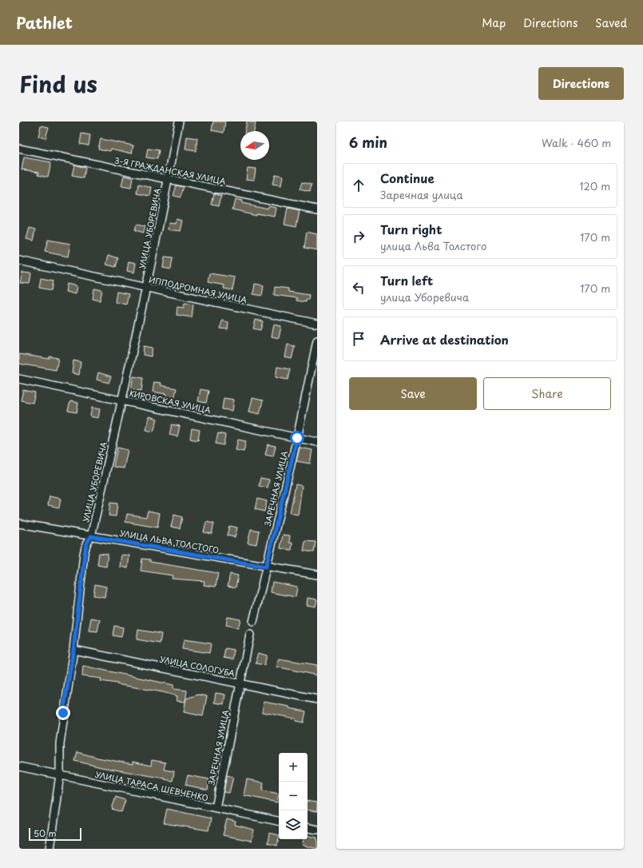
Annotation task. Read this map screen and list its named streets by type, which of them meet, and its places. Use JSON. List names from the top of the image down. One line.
{"streets":{"street":["3-Я ГРАЖДАНСКАЯ УЛИЦА","УЛИЦА УБОРЕВИЧА","ИППОДРОМНАЯ УЛИЦА","КИРОВСКАЯ УЛИЦА","ЗАРЕЧНАЯ УЛИЦА","УЛИЦА ЛЬВА ТОЛСТОГО","УЛИЦА СОЛОГУБА","УЛИЦА ТАРАСА ШЕВЧЕНКО"]},"crossings":[["3-Я ГРАЖДАНСКАЯ УЛИЦА","УЛИЦА УБОРЕВИЧА"],["УЛИЦА УБОРЕВИЧА","ИППОДРОМНАЯ УЛИЦА"],["УЛИЦА УБОРЕВИЧА","КИРОВСКАЯ УЛИЦА"],["УЛИЦА УБОРЕВИЧА","УЛИЦА ЛЬВА ТОЛСТОГО"],["УЛИЦА УБОРЕВИЧА","УЛИЦА СОЛОГУБА"],["УЛИЦА УБОРЕВИЧА","УЛИЦА ТАРАСА ШЕВЧЕНКО"],["КИРОВСКАЯ УЛИЦА","ЗАРЕЧНАЯ УЛИЦА"],["ЗАРЕЧНАЯ УЛИЦА","УЛИЦА ЛЬВА ТОЛСТОГО"],["ЗАРЕЧНАЯ УЛИЦА","УЛИЦА СОЛОГУБА"],["ЗАРЕЧНАЯ УЛИЦА","УЛИЦА ТАРАСА ШЕВЧЕНКО"]],"scale_bar":"50 m","north":"left","page":{"header":"Pathlet","nav":["Map","Directions","Saved"],"title":"Find us","buttons":["Directions",["Save","Share"]],"heading":["6 min","Walk · 460 m"],"list":[["Continue","Заречная улица","120 m"],["Turn right","улица Льва Толстого","170 m"],["Turn left","улица Уборевича","170 m"],"Arrive at destination"],"map_buttons":["+","−"],"scale":"50 m"}}
